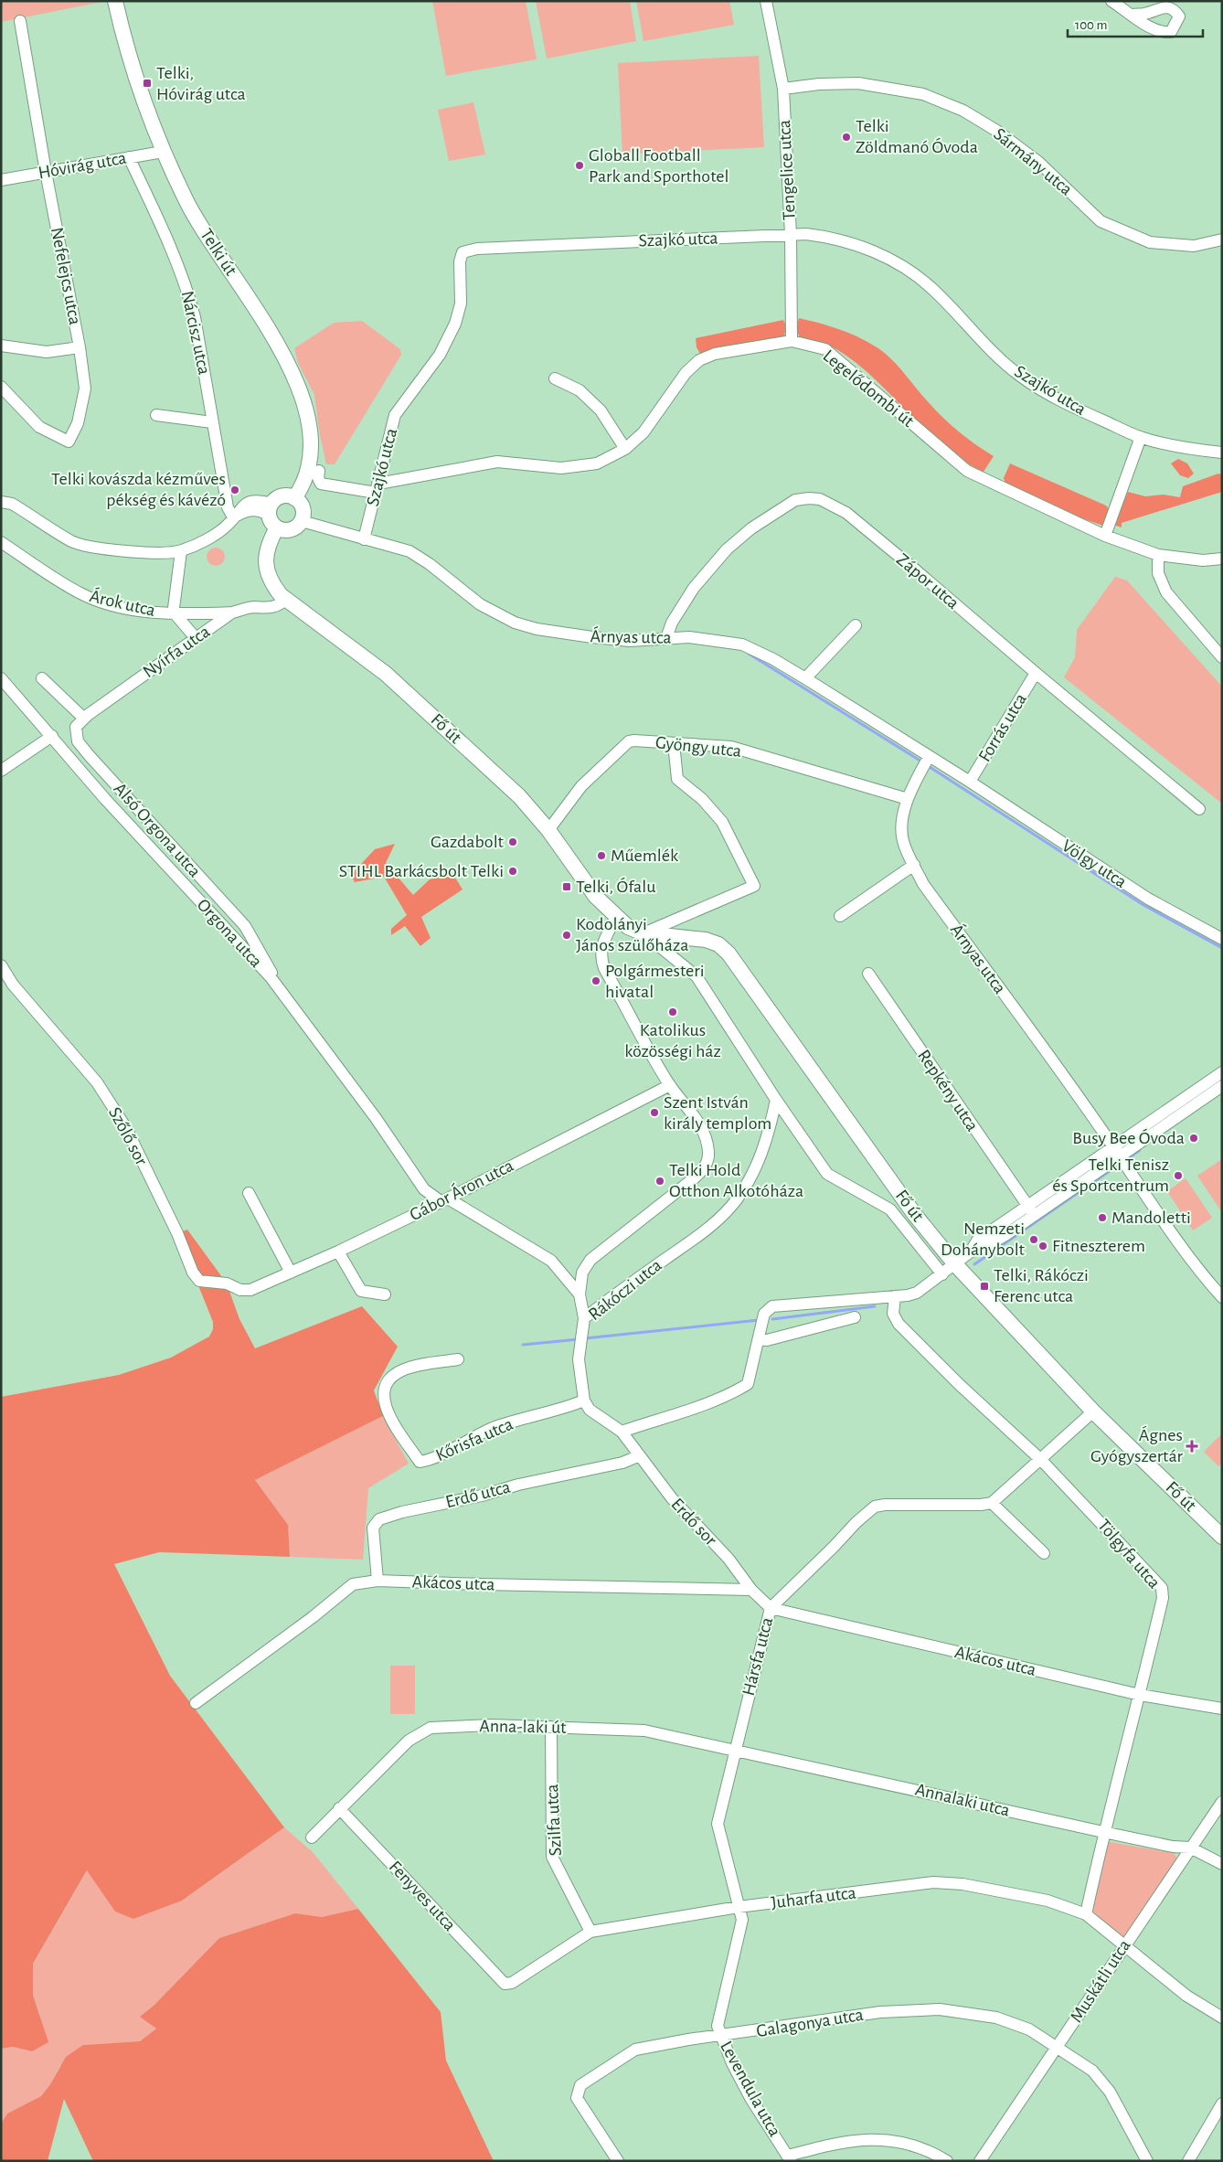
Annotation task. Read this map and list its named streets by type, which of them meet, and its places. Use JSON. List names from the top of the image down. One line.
{"streets":{"main road":["Telki út","Fő út"],"street":["Sármány utca","Hóvirág utca","Tengelice utca","Szajkó utca","Nefelejcs utca","Nárcisz utca","Legelődombi út","Zápor utca","Árok utca","Árnyas utca","Nyírfa utca","Forrás utca","Gyöngy utca","Alsó Orgona utca","Völgy utca","Orgona utca","Repkény utca","Szőlő sor","Gábor Áron utca","Rákóczi utca","Kőrisfa utca","Erdő utca","Erdő sor","Tölgyfa utca","Akácos utca","Hársfa utca","Anna-laki út","Annalaki utca","Szilfa utca","Fenyves utca","Juharfa utca","Muskátli utca","Galagonya utca","Levendula utca"]},"crossings":[["Sármány utca","Tengelice utca"],["Hóvirág utca","Telki út"],["Hóvirág utca","Nefelejcs utca"],["Hóvirág utca","Nárcisz utca"],["Tengelice utca","Szajkó utca"],["Tengelice utca","Legelődombi út"],["Szajkó utca","Legelődombi út"],["Szajkó utca","Árnyas utca"],["Telki út","Árnyas utca"],["Telki út","Fő út"],["Zápor utca","Árnyas utca"],["Zápor utca","Forrás utca"],["Árok utca","Nyírfa utca"],["Árnyas utca","Forrás utca"],["Árnyas utca","Fő út"],["Árnyas utca","Gyöngy utca"],["Árnyas utca","Völgy utca"],["Nyírfa utca","Fő út"],["Nyírfa utca","Alsó Orgona utca"],["Forrás utca","Völgy utca"],["Fő út","Gyöngy utca"],["Fő út","Rákóczi utca"],["Alsó Orgona utca","Orgona utca"],["Orgona utca","Gábor Áron utca"],["Szőlő sor","Gábor Áron utca"],["Rákóczi utca","Kőrisfa utca"],["Erdő utca","Erdő sor"],["Erdő utca","Akácos utca"],["Erdő sor","Akácos utca"],["Erdő sor","Hársfa utca"],["Tölgyfa utca","Akácos utca"],["Tölgyfa utca","Annalaki utca"],["Tölgyfa utca","Juharfa utca"],["Akácos utca","Hársfa utca"],["Hársfa utca","Anna-laki út"],["Hársfa utca","Annalaki utca"],["Hársfa utca","Juharfa utca"],["Hársfa utca","Levendula utca"],["Anna-laki út","Annalaki utca"],["Anna-laki út","Szilfa utca"],["Anna-laki út","Fenyves utca"],["Annalaki utca","Muskátli utca"],["Szilfa utca","Juharfa utca"],["Fenyves utca","Juharfa utca"],["Juharfa utca","Muskátli utca"],["Juharfa utca","Levendula utca"],["Muskátli utca","Galagonya utca"],["Galagonya utca","Levendula utca"]],"places":{"transit":["Telki, Hóvirág utca","Telki, Ófalu","Telki, Rákóczi Ferenc utca"],"other":["Telki Zöldmanó Óvoda","Globall Football Park and Sporthotel","Telki kovászda kézműves pékség és kávézó","Gazdabolt","Műemlék","STIHL Barkácsbolt Telki","Kodolányi János szülőháza","Polgármesteri hivatal","Katolikus közösségi ház","Szent István király templom","Busy Bee Óvoda","Telki Tenisz és Sportcentrum","Telki Hold Otthon Alkotóháza","Mandoletti","Nemzeti Dohánybolt","Fitneszterem"],"health":["Ágnes Gyógyszertár"]},"scale_bar":"100 m"}
